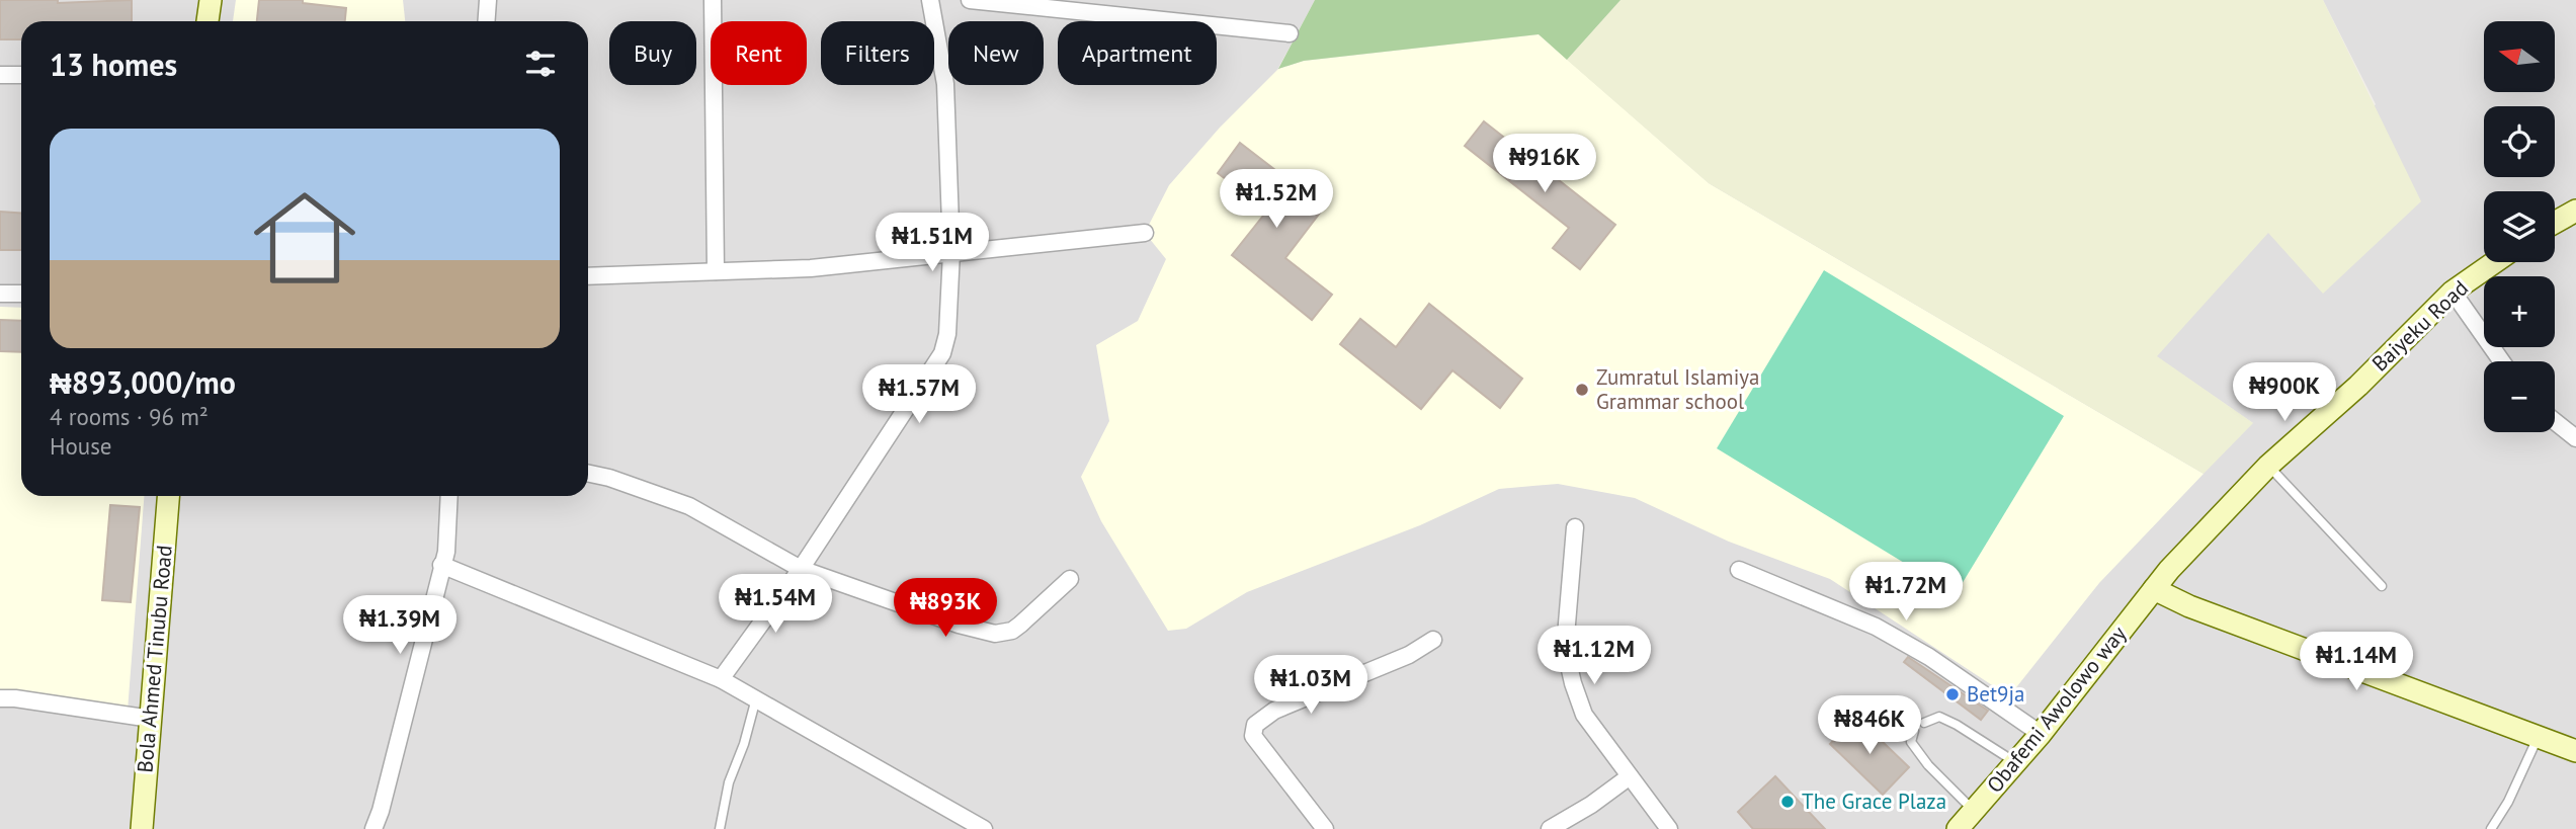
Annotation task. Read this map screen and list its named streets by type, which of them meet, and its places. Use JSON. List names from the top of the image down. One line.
{"streets":{"main road":["Baiyeku Road","Bola Ahmed Tinubu Road","Obafemi Awolowo way"]},"crossings":[["Baiyeku Road","Obafemi Awolowo way"]],"places":["Zumratul Islamiya Grammar school","Bet9ja","The Grace Plaza"],"north":"left","page":{"map_buttons":["+","−"],"chip":["Buy","Rent","Filters","New","Apartment"],"heading":"13 homes","list":[{"name":"₦893,000/mo","note":"4 rooms · 96 m² · House"}],"price":["₦916K","₦1.52M","₦1.51M","₦900K","₦1.57M","₦1.72M","₦1.54M","₦893K","₦1.39M","₦1.12M","₦1.14M","₦1.03M","₦846K"]}}
